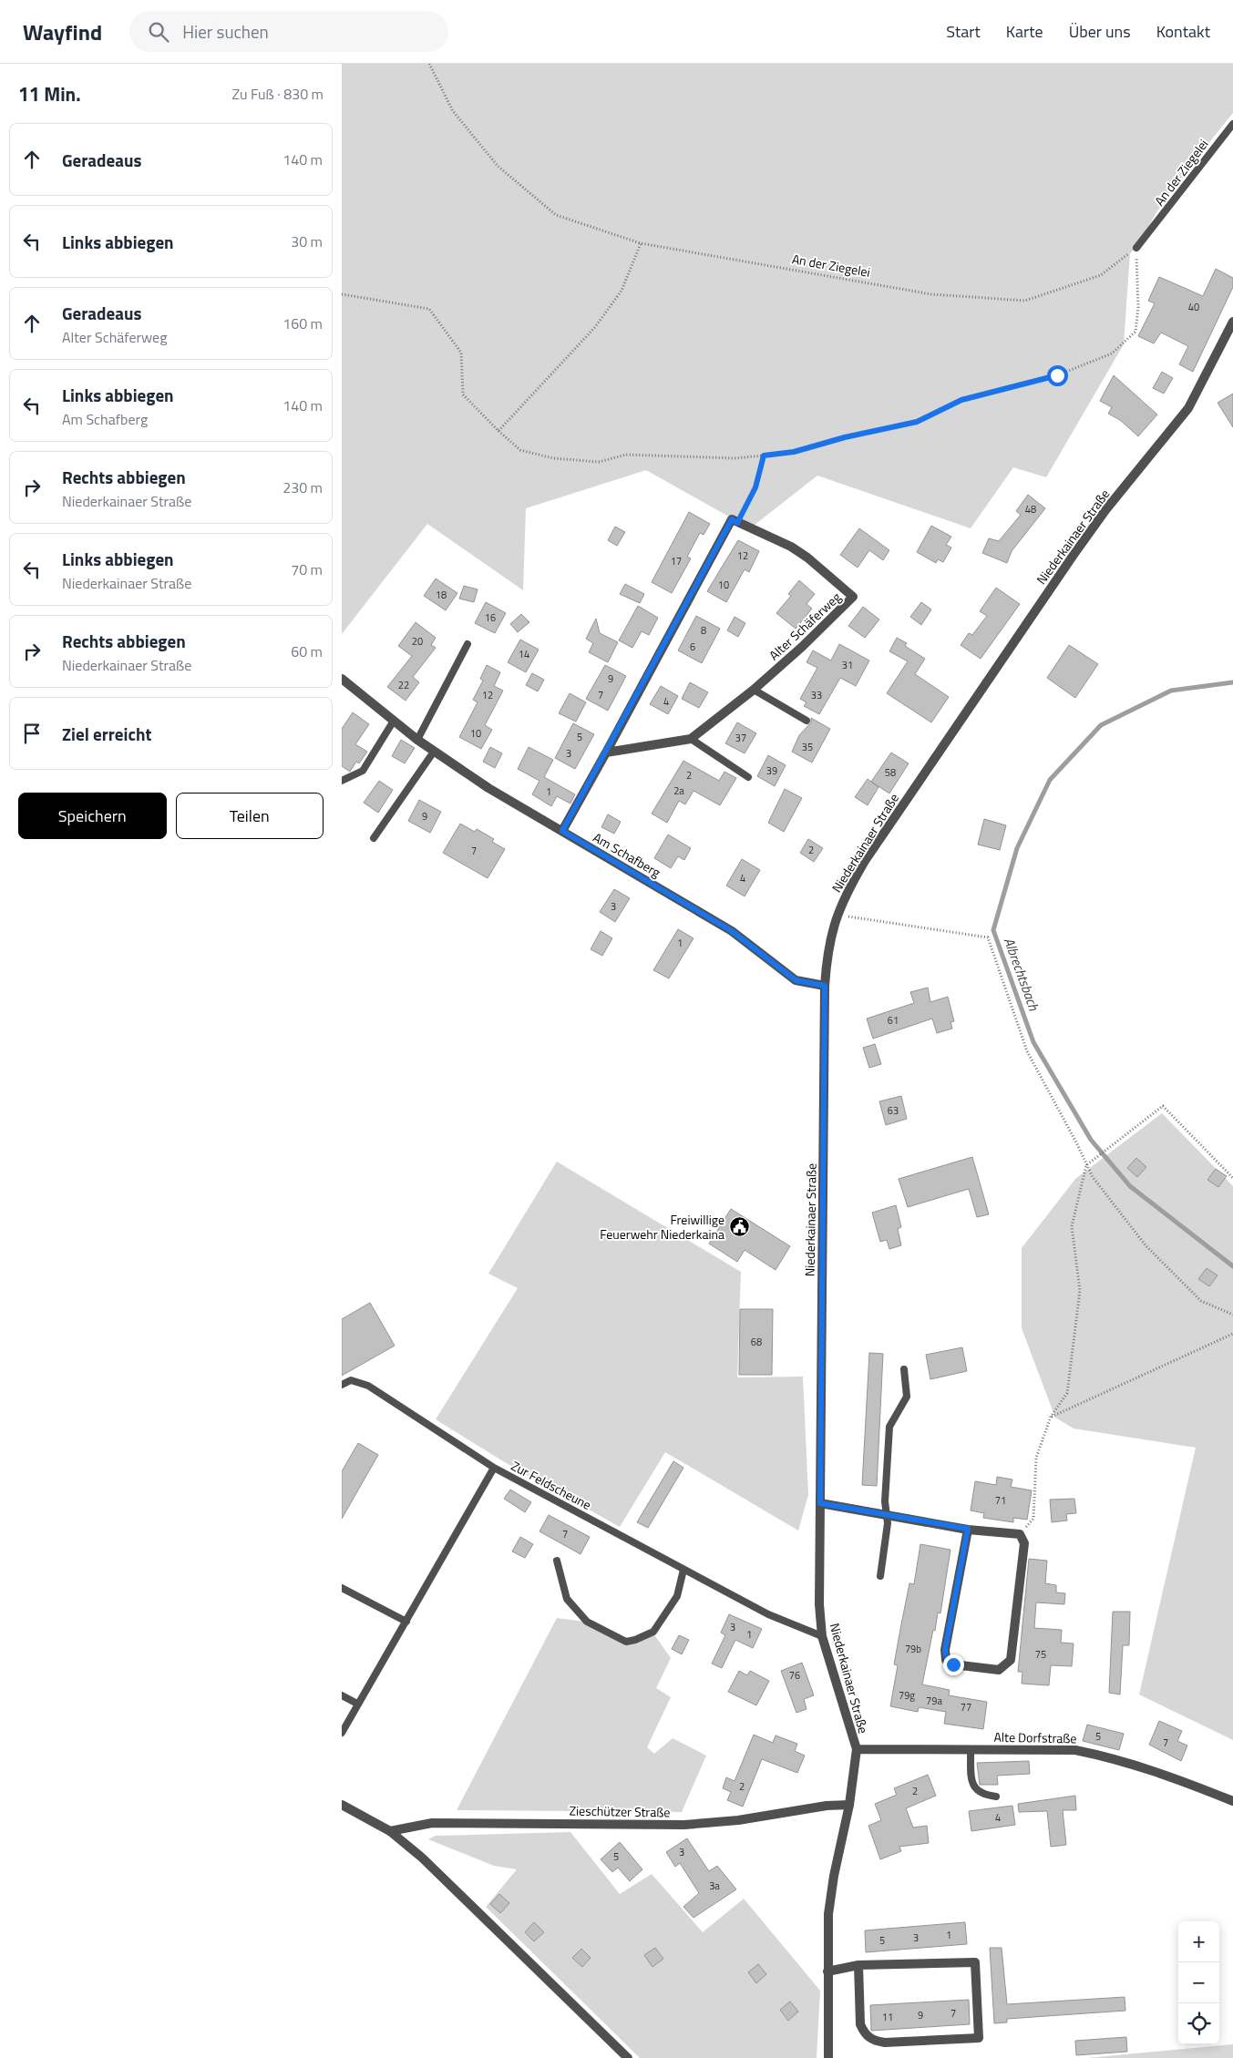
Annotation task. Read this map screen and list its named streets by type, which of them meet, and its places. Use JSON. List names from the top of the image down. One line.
{"streets":{"street":["Niederkainaer Straße","Alter Schäferweg","Am Schafberg","Alte Dorfstraße","Zieschützer Straße"],"lane":["An der Ziegelei","Zur Feldscheune"]},"crossings":[["Niederkainaer Straße","Am Schafberg"],["Niederkainaer Straße","Zur Feldscheune"],["Niederkainaer Straße","Alte Dorfstraße"],["Niederkainaer Straße","Zieschützer Straße"]],"water":["Albrechtsbach"],"places":{"public building":["Freiwillige Feuerwehr Niederkaina"]},"house_numbers":["40","48","12","17","10","18","16","8","20","6","14","31","9","22","12","7","33","4","10","5","37","35","3","39","58","2","2a","1","9","2","7","4","3","1","61","63","68","71","7","3","1","79b","75","76","79g","79a","77","5","7","2","2","4","3","5","3a","1","3","5","7","9","11"],"page":{"header":"Wayfind","search":"Hier suchen","nav":["Start","Karte","Über uns","Kontakt"],"heading":["11 Min.","Zu Fuß · 830 m"],"list":[["Geradeaus","140 m"],["Links abbiegen","30 m"],["Geradeaus","Alter Schäferweg","160 m"],["Links abbiegen","Am Schafberg","140 m"],["Rechts abbiegen","Niederkainaer Straße","230 m"],["Links abbiegen","Niederkainaer Straße","70 m"],["Rechts abbiegen","Niederkainaer Straße","60 m"],"Ziel erreicht"],"buttons":["Speichern","Teilen"],"map_buttons":["+","−"]}}
